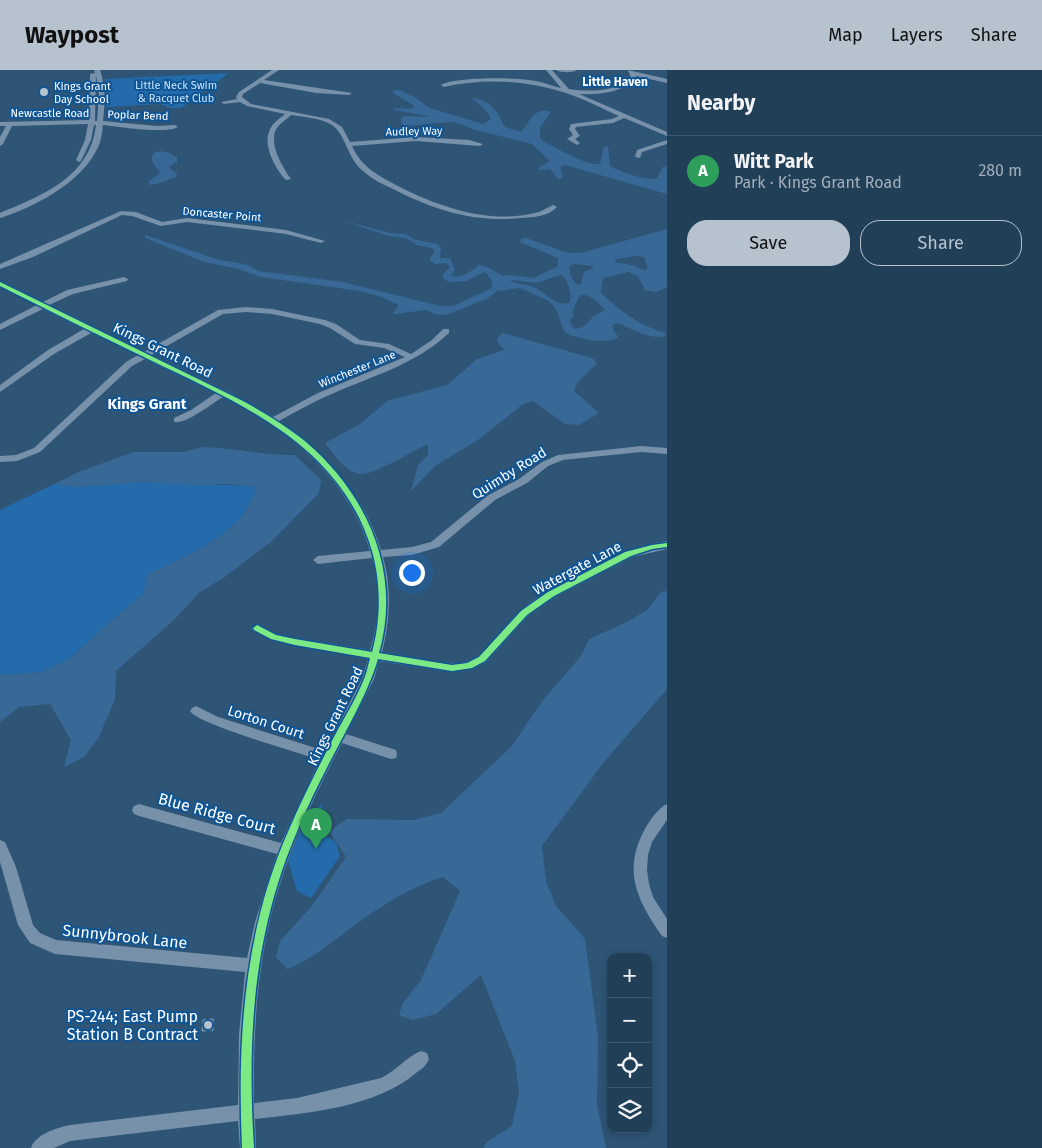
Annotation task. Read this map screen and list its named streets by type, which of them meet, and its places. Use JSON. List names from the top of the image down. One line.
{"streets":{"street":["Newcastle Road","Poplar Bend","Audley Way","Doncaster Point","Kings Grant Road","Winchester Lane","Quimby Road","Watergate Lane","Lorton Court","Blue Ridge Court","Sunnybrook Lane"]},"crossings":[["Newcastle Road","Poplar Bend"],["Kings Grant Road","Winchester Lane"],["Kings Grant Road","Quimby Road"],["Kings Grant Road","Watergate Lane"],["Kings Grant Road","Lorton Court"],["Kings Grant Road","Blue Ridge Court"],["Kings Grant Road","Sunnybrook Lane"]],"districts":["Little Haven","Kings Grant"],"parks":["Little Neck Swim & Racquet Club"],"places":["Kings Grant Day School","PS-244; East Pump Station B Contract"],"page":{"header":"Waypost","nav":["Map","Layers","Share"],"heading":"Nearby","list":[{"mark":"A","name":"Witt Park","note":"Park · Kings Grant Road","value":"280 m"}],"buttons":["Save","Share"],"pins":"A","map_buttons":["+","−"]}}
